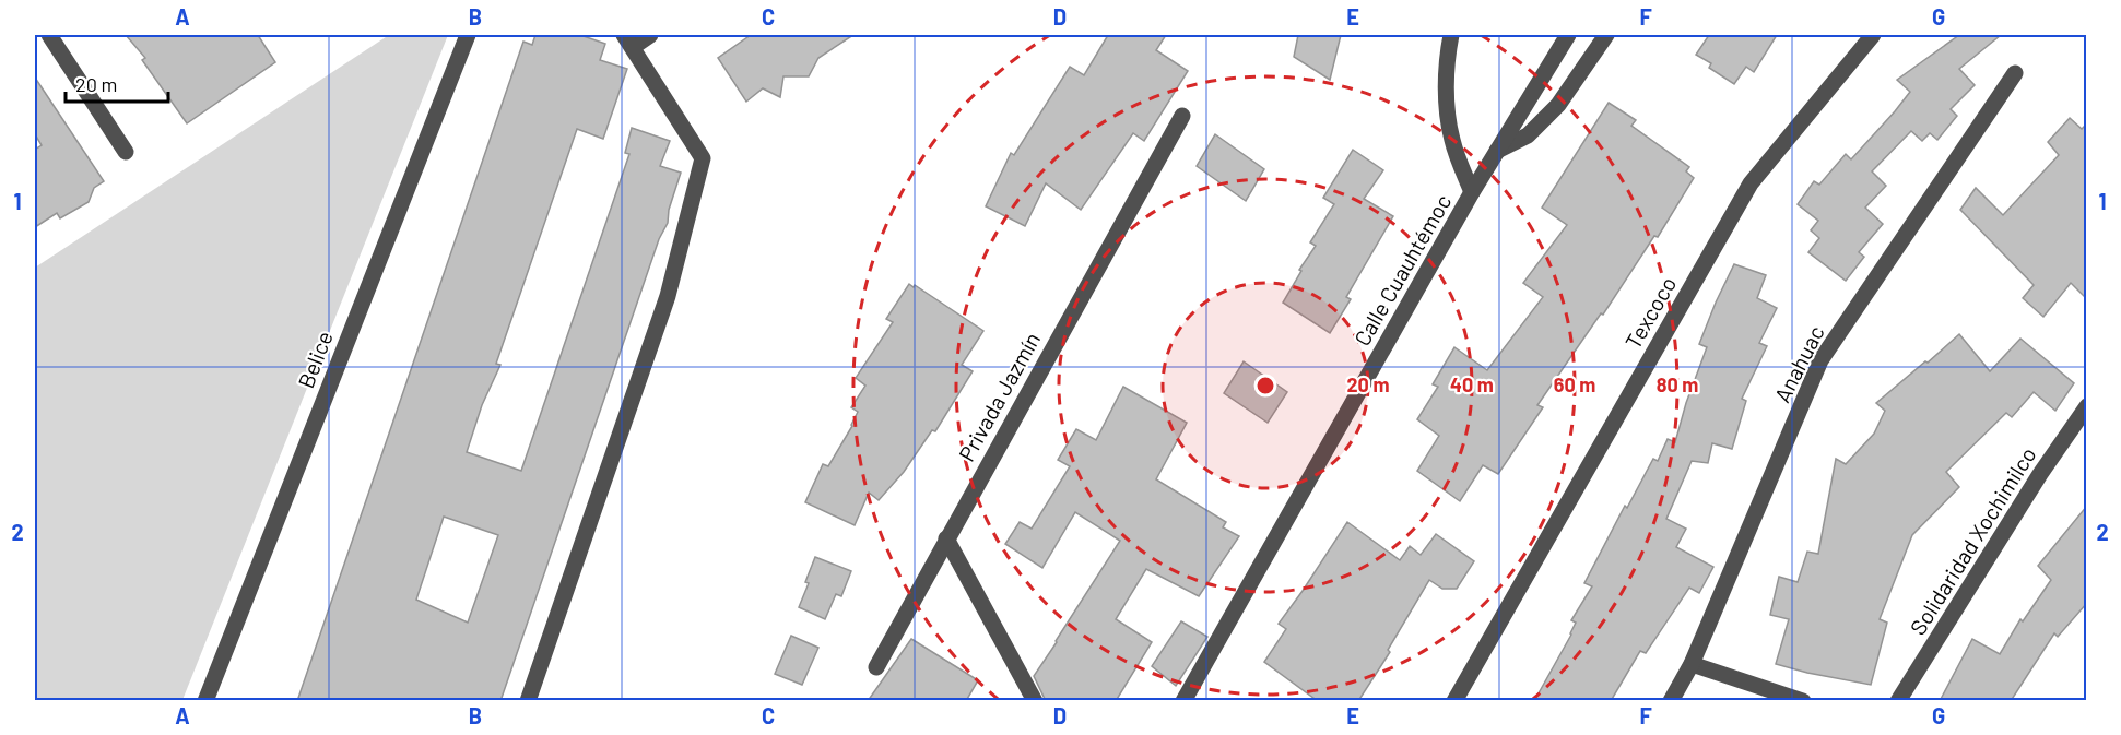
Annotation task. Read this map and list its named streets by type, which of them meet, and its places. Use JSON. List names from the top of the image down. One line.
{"streets":{"street":["Calle Cuauhtémoc","Texcoco","Belice","Anahuac","Privada Jazmín","Solidaridad Xochimilco"]},"scale_bar":"20 m","grid":{"columns":["A","B","C","D","E","F","G"],"rows":["1","2"]},"rings":["20 m","40 m","60 m","80 m"]}
